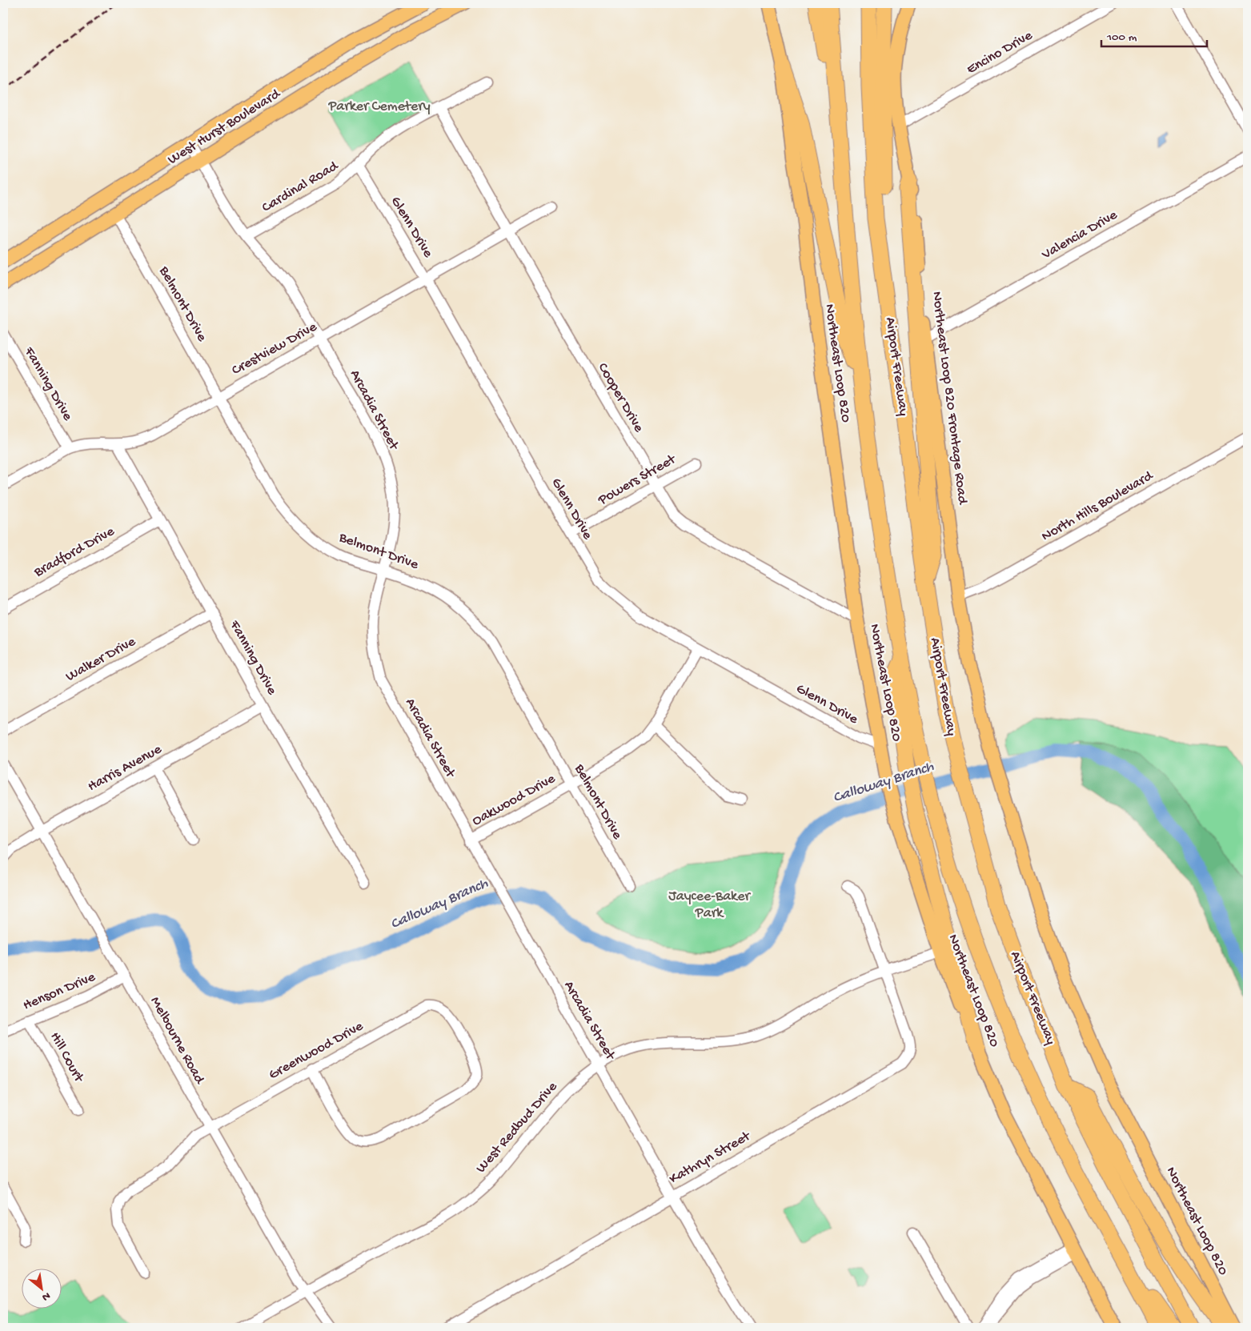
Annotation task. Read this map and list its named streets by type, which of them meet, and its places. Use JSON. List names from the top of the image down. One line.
{"streets":{"highway":["Airport Freeway"],"main road":["West Hurst Boulevard","Northeast Loop 820","Northeast Loop 820 Frontage Road"],"street":["Encino Drive","Cardinal Road","Glenn Drive","Valencia Drive","Belmont Drive","Crestview Drive","Fanning Drive","Cooper Drive","Arcadia Street","Powers Street","North Hills Boulevard","Bradford Drive","Walker Drive","Harris Avenue","Oakwood Drive","Henson Drive","Melbourne Road","Greenwood Drive","Hill Court","West Redbud Drive","Kathryn Street"]},"crossings":[["Encino Drive","Northeast Loop 820 Frontage Road"],["West Hurst Boulevard","Belmont Drive"],["West Hurst Boulevard","Arcadia Street"],["Cardinal Road","Glenn Drive"],["Cardinal Road","Cooper Drive"],["Cardinal Road","Arcadia Street"],["Glenn Drive","Crestview Drive"],["Glenn Drive","Northeast Loop 820"],["Glenn Drive","Powers Street"],["Glenn Drive","Oakwood Drive"],["Valencia Drive","Northeast Loop 820 Frontage Road"],["Belmont Drive","Crestview Drive"],["Belmont Drive","Arcadia Street"],["Belmont Drive","Oakwood Drive"],["Crestview Drive","Fanning Drive"],["Crestview Drive","Cooper Drive"],["Crestview Drive","Arcadia Street"],["Northeast Loop 820","Cooper Drive"],["Northeast Loop 820","Northeast Loop 820 Frontage Road"],["Northeast Loop 820","West Redbud Drive"],["Fanning Drive","Bradford Drive"],["Fanning Drive","Walker Drive"],["Fanning Drive","Harris Avenue"],["Cooper Drive","Powers Street"],["Northeast Loop 820 Frontage Road","North Hills Boulevard"],["Arcadia Street","Oakwood Drive"],["Arcadia Street","West Redbud Drive"],["Arcadia Street","Kathryn Street"],["Harris Avenue","Melbourne Road"],["Henson Drive","Melbourne Road"],["Henson Drive","Hill Court"],["Melbourne Road","Greenwood Drive"],["Melbourne Road","West Redbud Drive"],["West Redbud Drive","Kathryn Street"]],"water":["Calloway Branch"],"parks":["Parker Cemetery","Jaycee-Baker Park"],"scale_bar":"100 m","north":"bottom right"}
